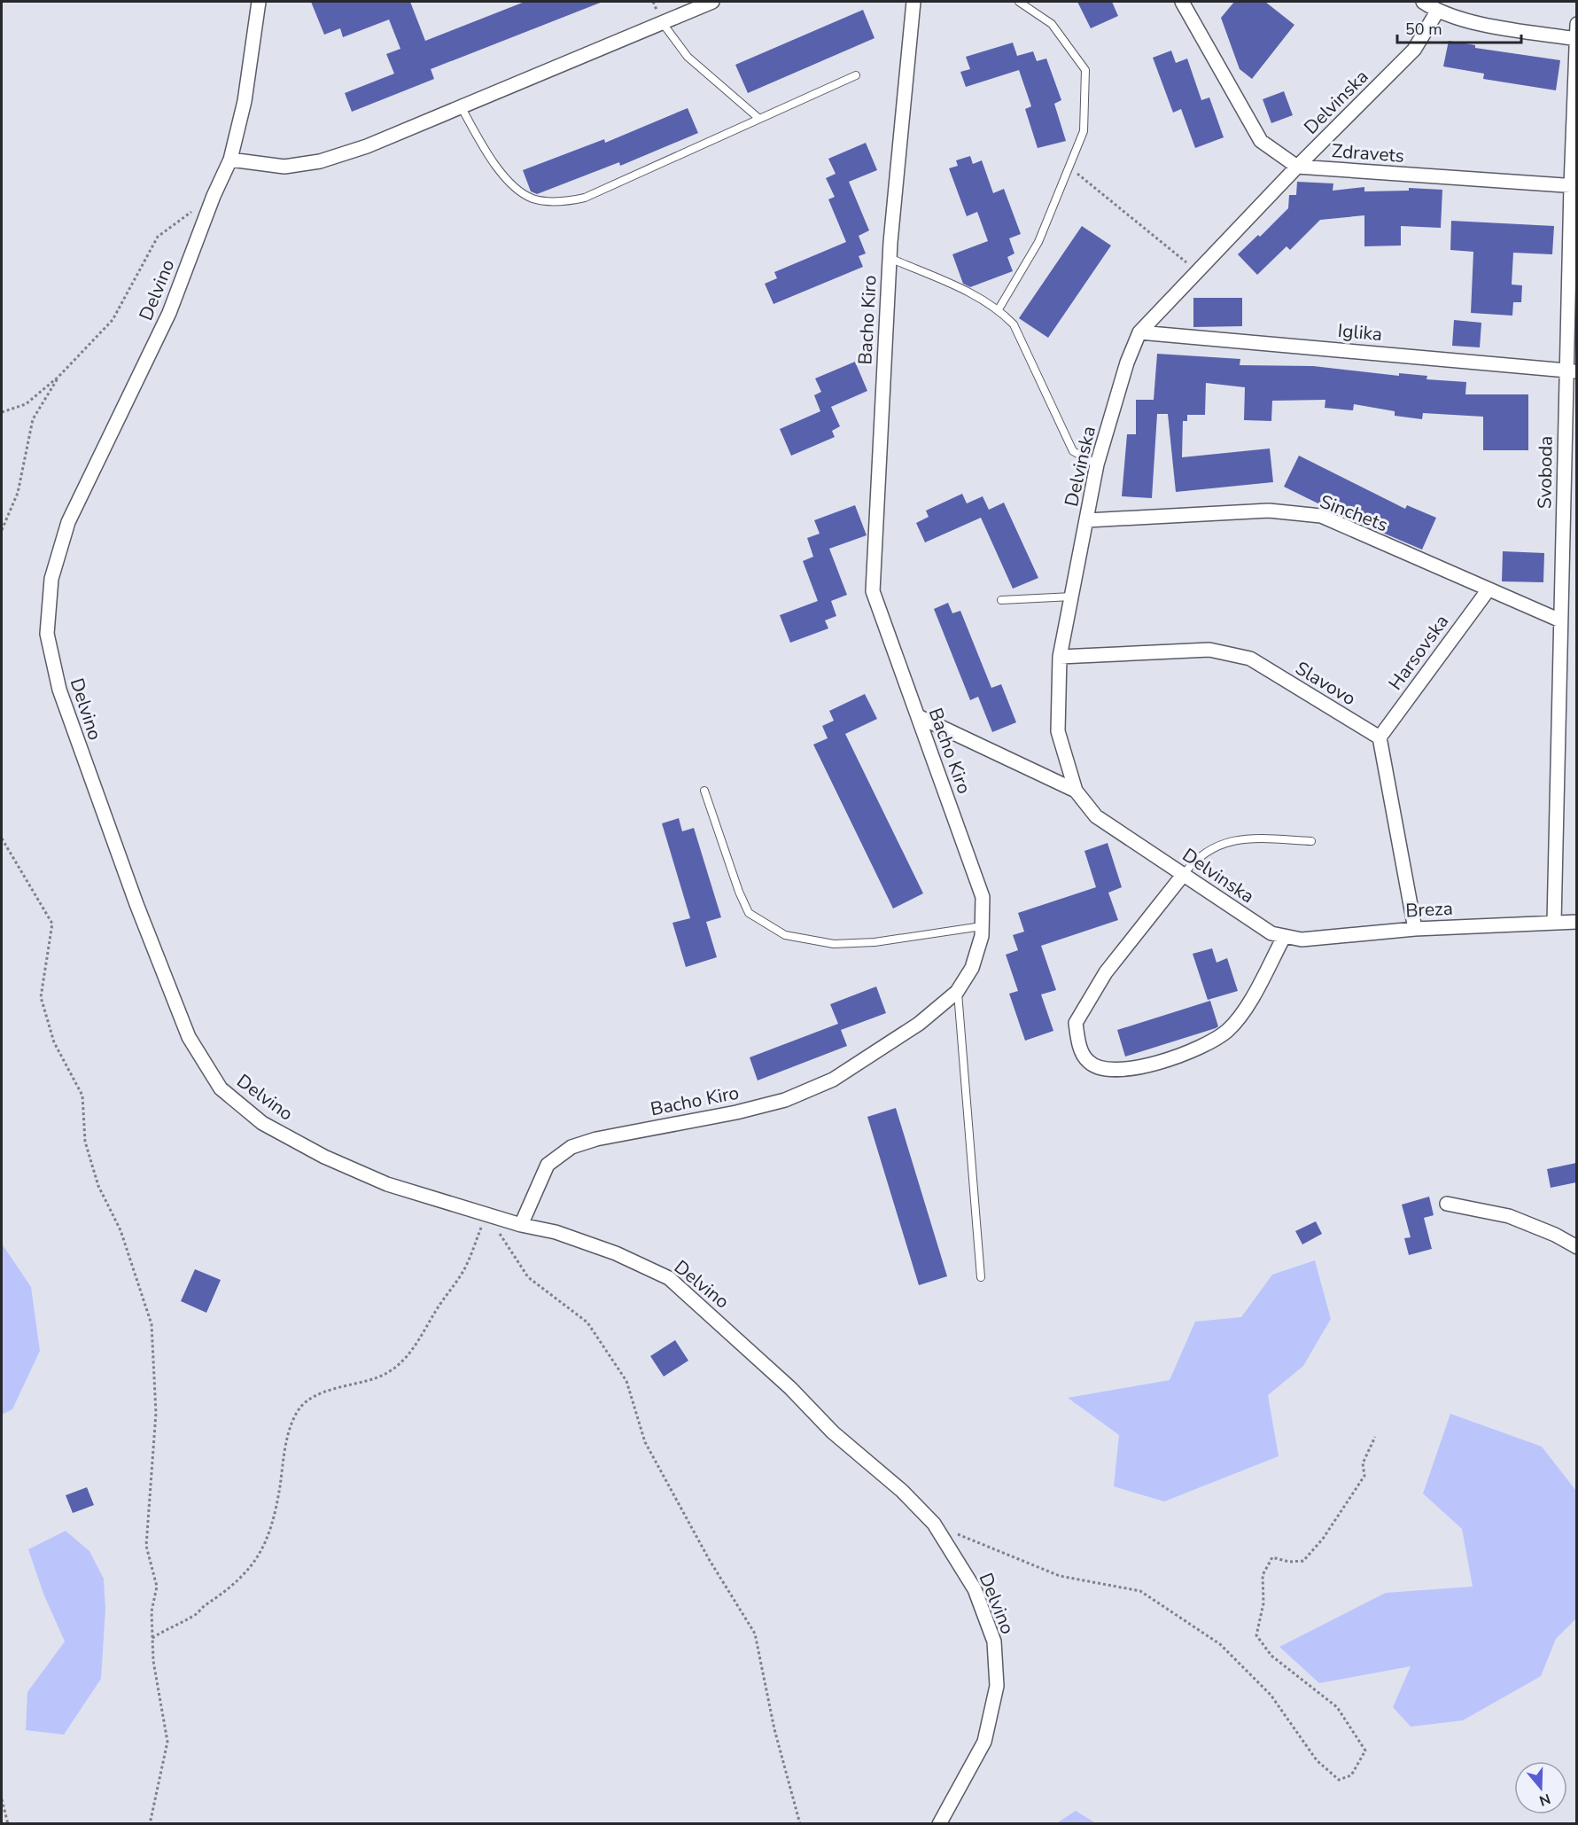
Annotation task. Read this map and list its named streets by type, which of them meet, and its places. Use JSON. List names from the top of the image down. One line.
{"streets":{"street":["Delvinska","Zdravets","Delvino","Bacho Kiro","Iglika","Svoboda","Sinchets","Harsovska","Slavovo","Breza"]},"crossings":[["Delvinska","Zdravets"],["Delvinska","Iglika"],["Delvinska","Sinchets"],["Delvinska","Slavovo"],["Delvinska","Breza"],["Zdravets","Svoboda"],["Delvino","Bacho Kiro"],["Iglika","Svoboda"],["Svoboda","Sinchets"],["Svoboda","Breza"],["Sinchets","Harsovska"],["Harsovska","Slavovo"]],"scale_bar":"50 m","north":"bottom"}
